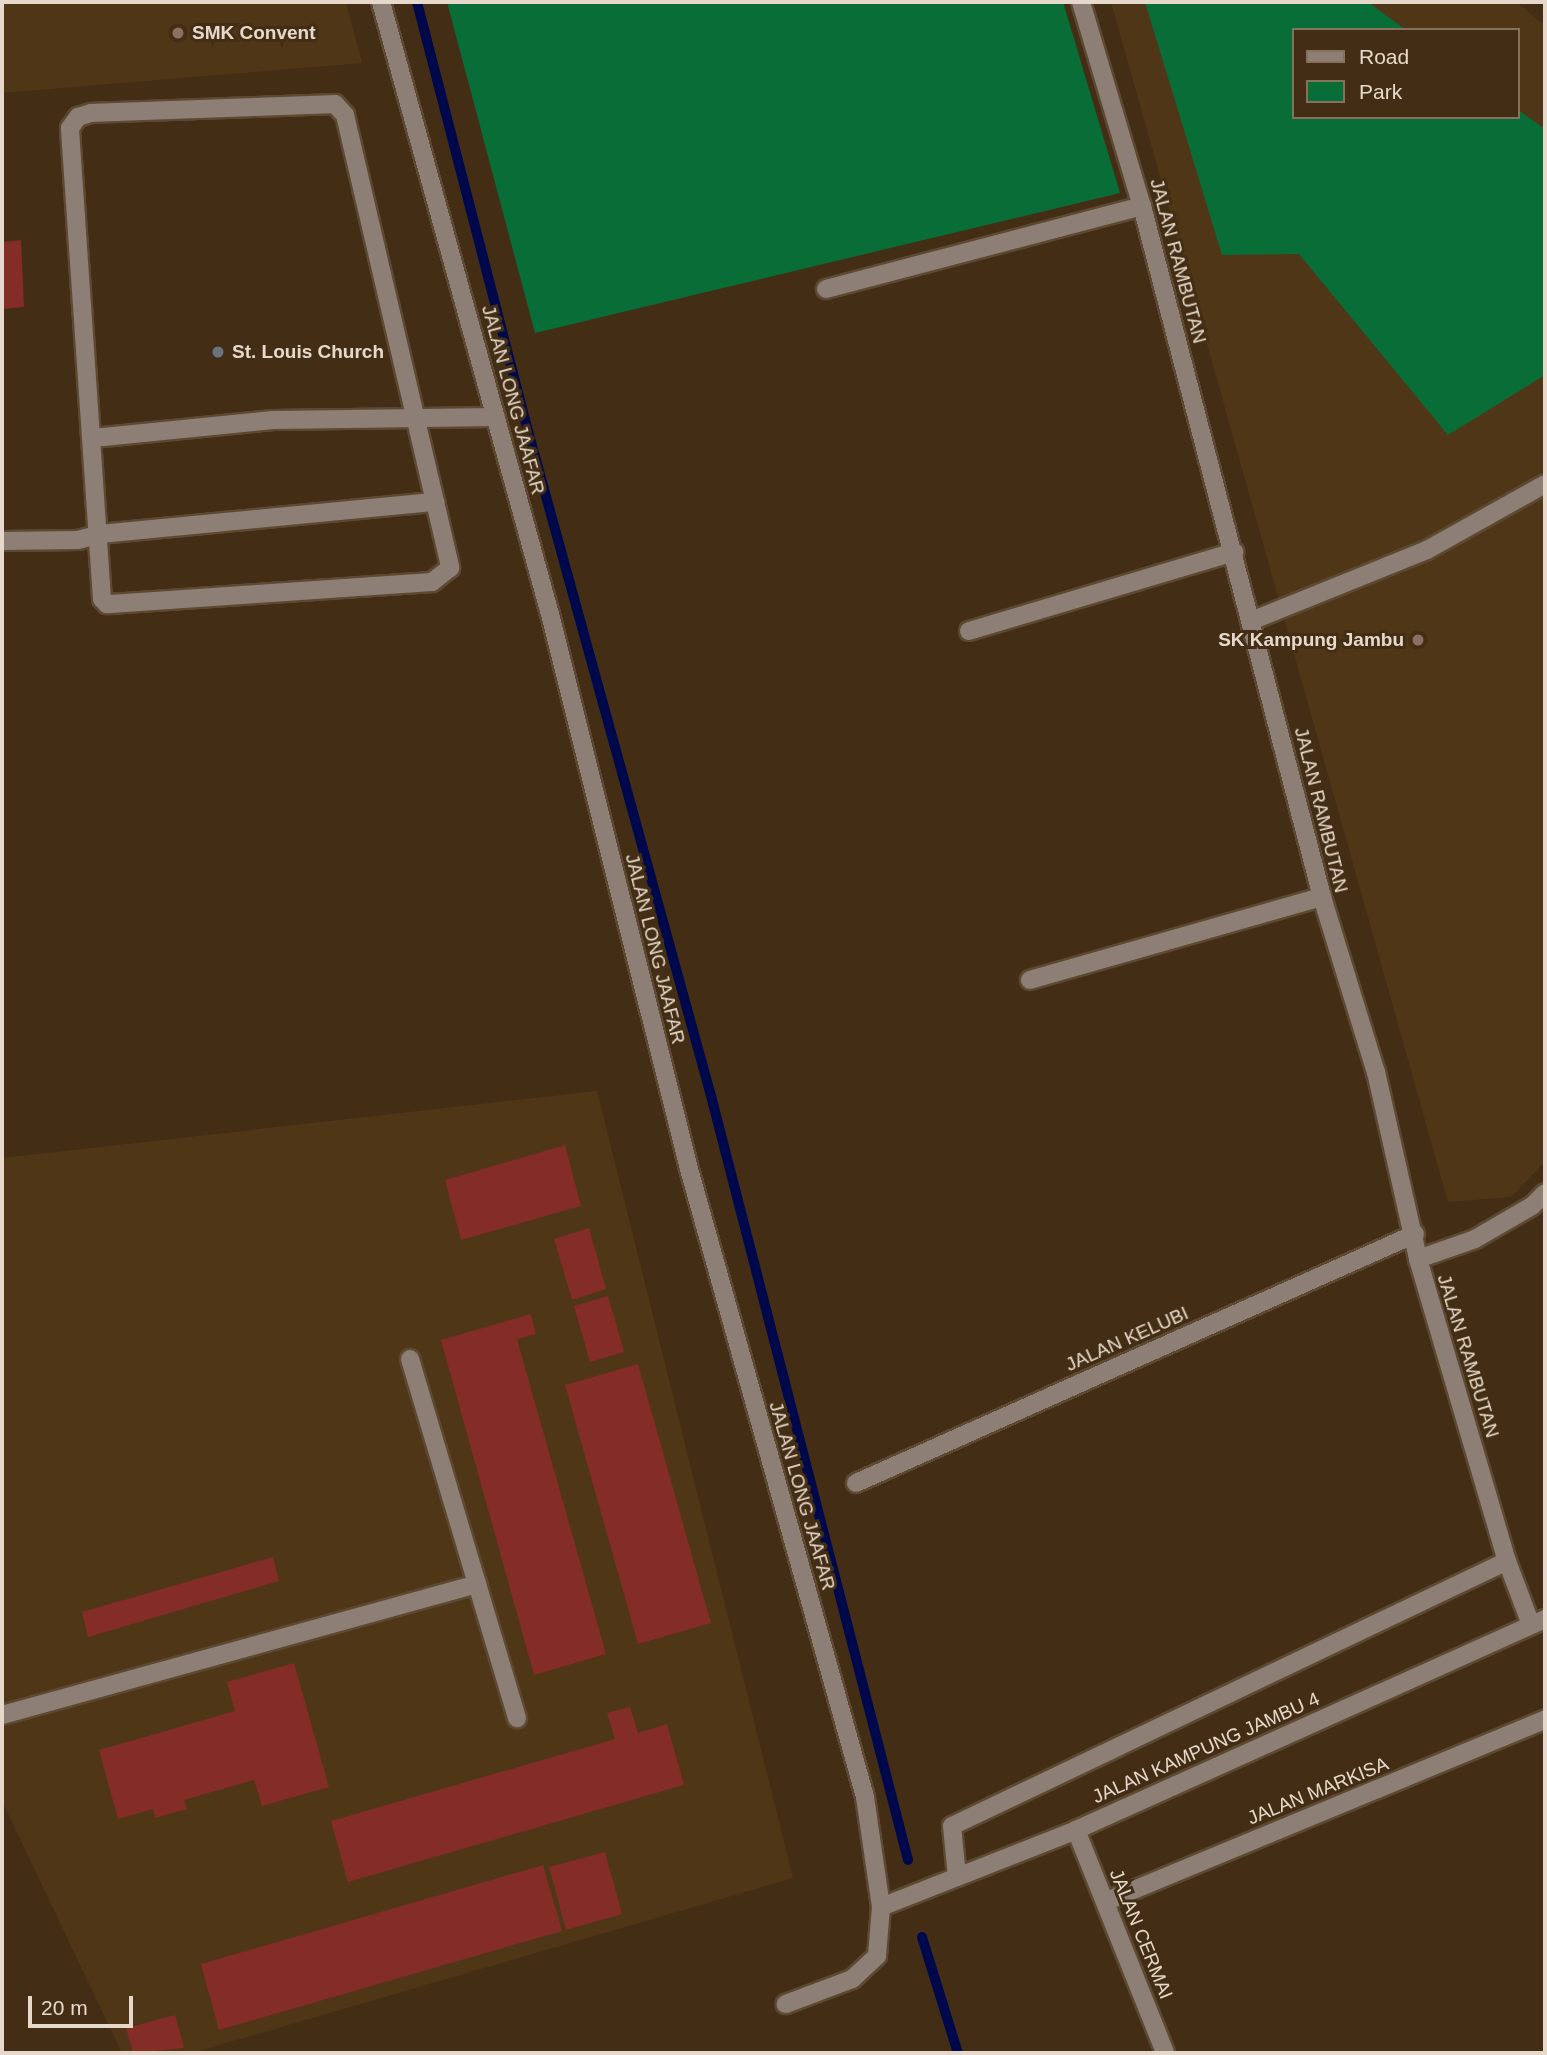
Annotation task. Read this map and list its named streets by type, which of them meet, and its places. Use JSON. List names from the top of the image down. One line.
{"streets":{"street":["JALAN RAMBUTAN","JALAN LONG JAAFAR","JALAN KELUBI","JALAN KAMPUNG JAMBU 4","JALAN MARKISA","JALAN CERMAI"]},"crossings":[["JALAN RAMBUTAN","JALAN KELUBI"],["JALAN RAMBUTAN","JALAN KAMPUNG JAMBU 4"],["JALAN LONG JAAFAR","JALAN KAMPUNG JAMBU 4"],["JALAN KAMPUNG JAMBU 4","JALAN CERMAI"],["JALAN MARKISA","JALAN CERMAI"]],"places":["SMK Convent","St. Louis Church","SK Kampung Jambu"],"legend":["Road","Park"],"scale_bar":"20 m"}
